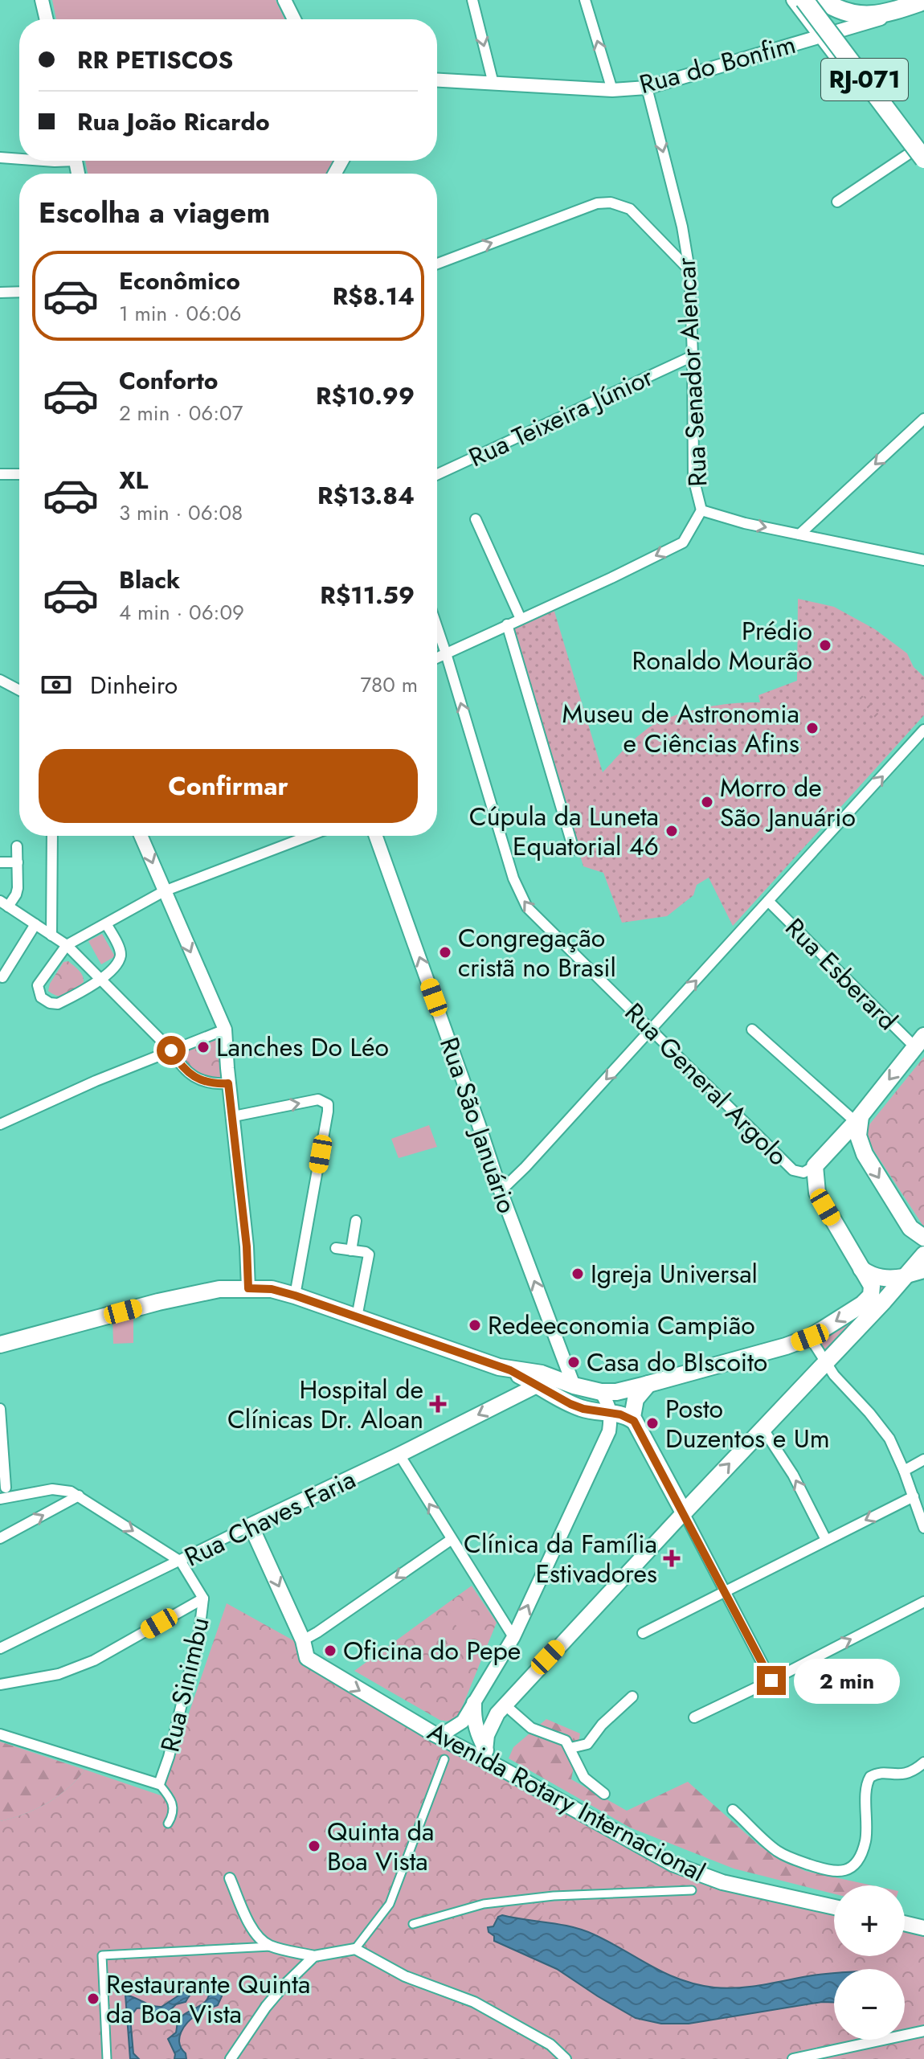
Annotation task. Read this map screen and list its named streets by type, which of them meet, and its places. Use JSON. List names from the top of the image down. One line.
{"streets":{"highway":["RJ-071"],"main road":["Rua Chaves Faria","Avenida Rotary Internacional"],"street":["Rua do Bonfim","Rua Senador Alencar","Rua Teixeira Júnior","Rua Esberard","Rua General Argolo","Rua São Januário","Rua Sinimbu"]},"crossings":[["Rua do Bonfim","Rua Senador Alencar"],["Rua Senador Alencar","Rua Teixeira Júnior"],["Rua Chaves Faria","Rua Sinimbu"]],"one_way":["Rua Senador Alencar","Rua São Januário"],"places":{"other":["Prédio Ronaldo Mourão","Museu de Astronomia e Ciências Afins","Morro de São Januário","Cúpula da Luneta Equatorial 46","Congregação cristã no Brasil","Lanches Do Léo","Igreja Universal","Redeeconomia Campião","Casa do BIscoito","Posto Duzentos e Um","Oficina do Pepe","Quinta da Boa Vista","Restaurante Quinta da Boa Vista"],"health":["Hospital de Clínicas Dr. Aloan","Clínica da Família Estivadores"]},"page":{"banner":["RR PETISCOS","Rua João Ricardo"],"heading":"Escolha a viagem","list":[{"name":"Econômico","note":"1 min · 06:06","value":"R$8.14"},{"name":"Conforto","note":"2 min · 06:07","value":"R$10.99"},{"name":"XL","note":"3 min · 06:08","value":"R$13.84"},{"name":"Black","note":"4 min · 06:09","value":"R$11.59"}],"pay":["Dinheiro","780 m"],"buttons":"Confirmar","bubble":"2 min","map_buttons":["+","−"]}}
